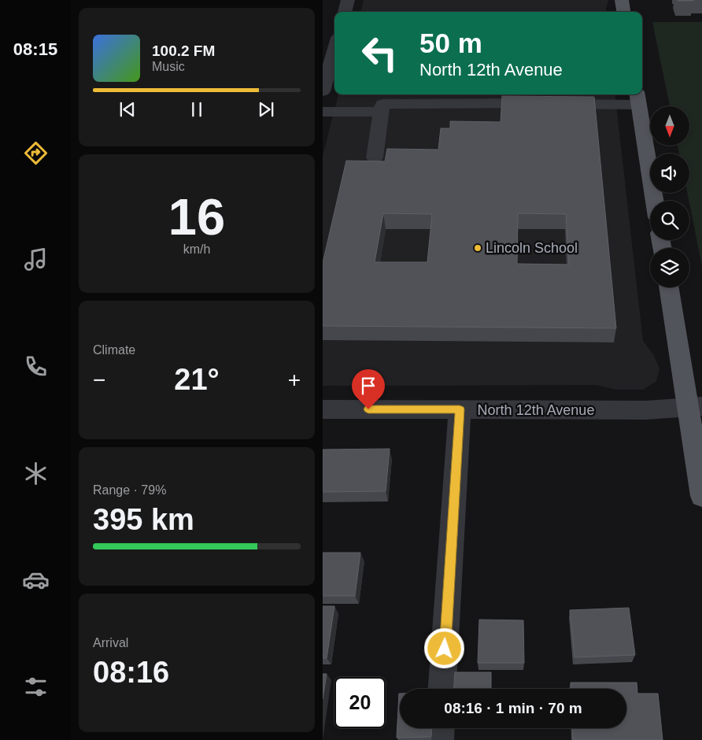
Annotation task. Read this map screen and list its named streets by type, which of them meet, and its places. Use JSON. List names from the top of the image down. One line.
{"streets":{"street":["North 12th Avenue"]},"places":["Lincoln School"],"north":"bottom","page":{"tabs":"08:15","turn":["50 m","North 12th Avenue"],"song":["100.2 FM","Music"],"tile":[["16","km/h"],"Climate",["Range · 79%","395 km"],["Arrival","08:16"]],"heat":["−","21°","+"],"limit":"20","trip":"08:16 · 1 min · 70 m"}}
